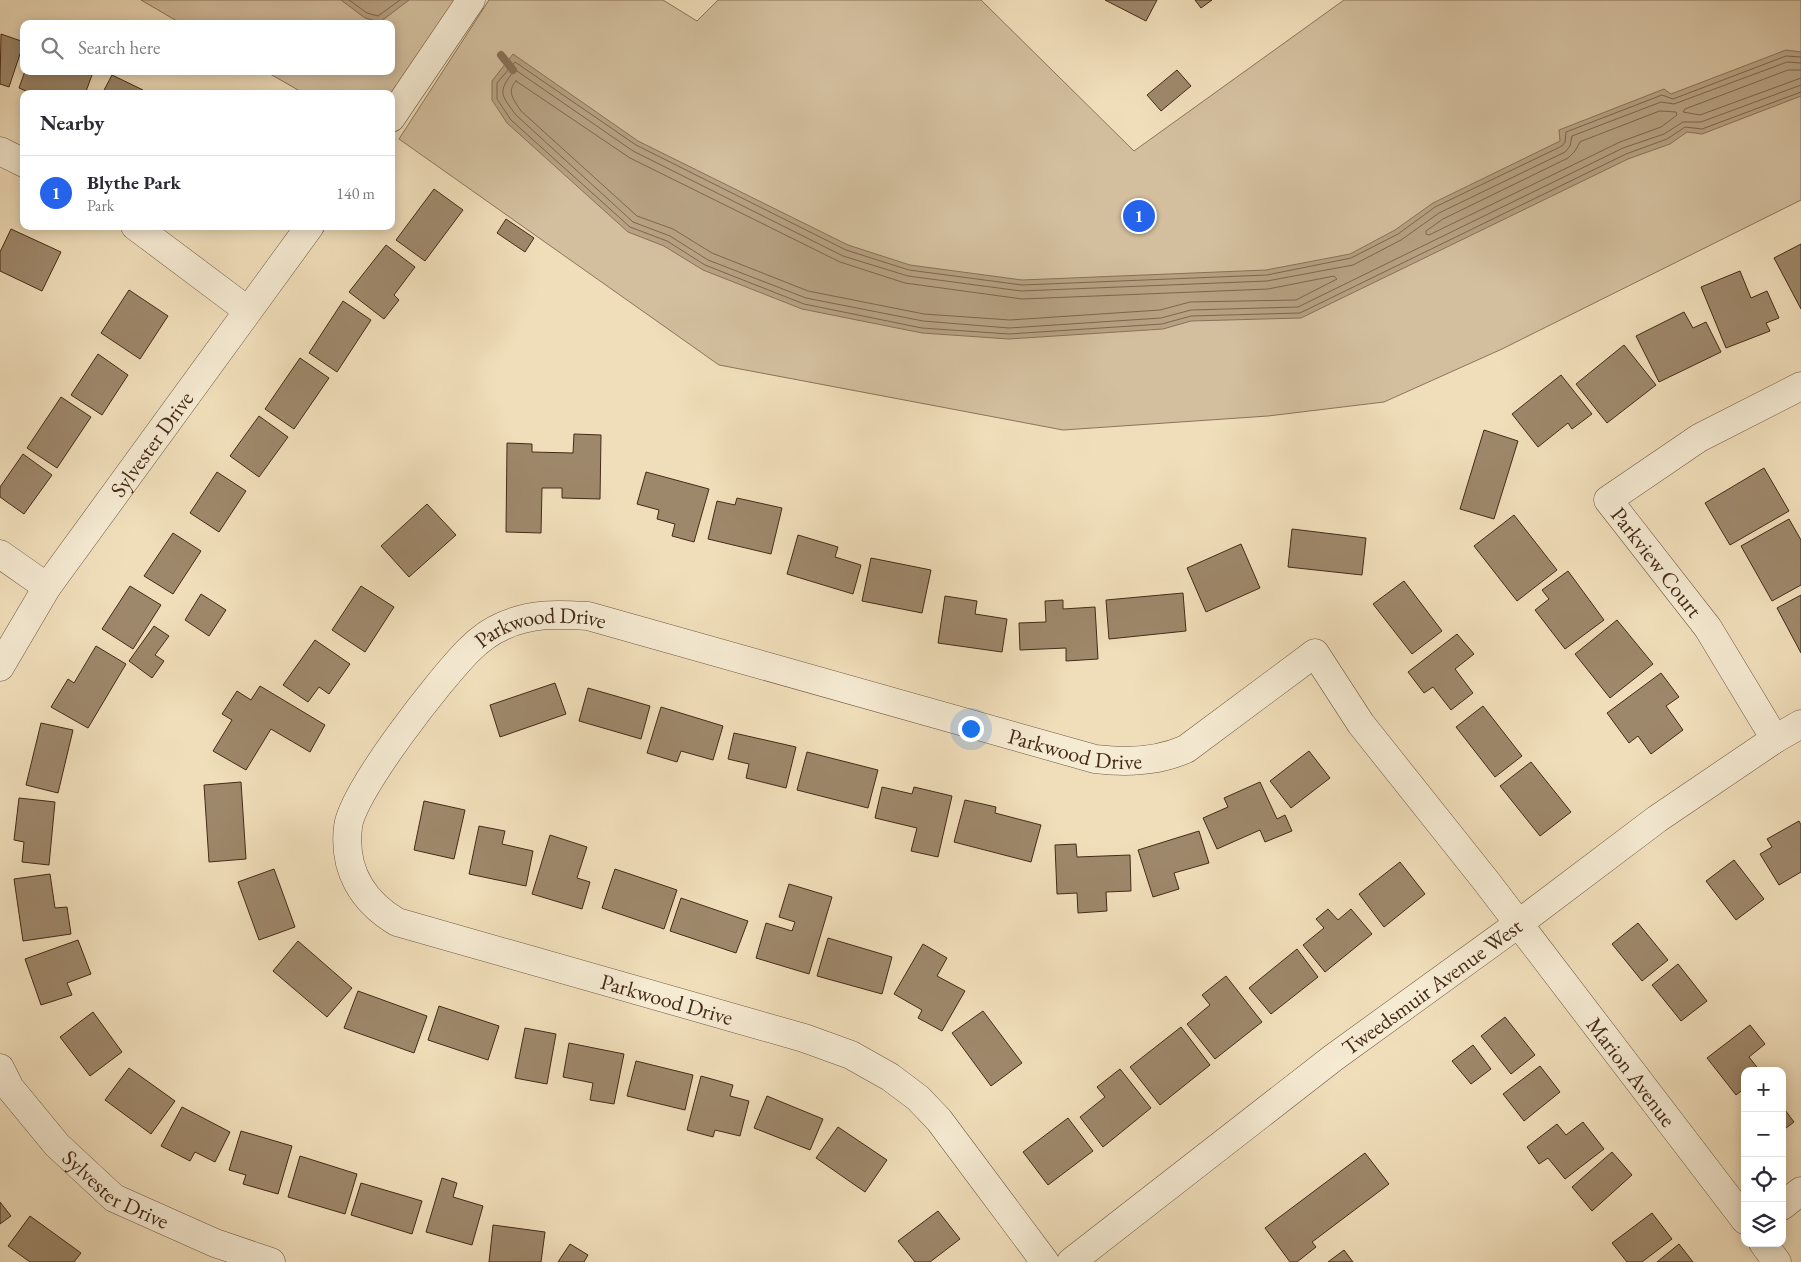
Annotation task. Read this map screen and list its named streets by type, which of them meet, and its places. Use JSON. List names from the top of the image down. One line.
{"streets":{"street":["Sylvester Drive","Parkview Court","Parkwood Drive","Tweedsmuir Avenue West","Marion Avenue"]},"crossings":[["Parkview Court","Tweedsmuir Avenue West"],["Parkwood Drive","Tweedsmuir Avenue West"],["Parkwood Drive","Marion Avenue"],["Tweedsmuir Avenue West","Marion Avenue"]],"page":{"search":"Search here","heading":"Nearby","list":[{"mark":"1","name":"Blythe Park","note":"Park","value":"140 m"}],"pins":"1","map_buttons":["+","−"]}}
